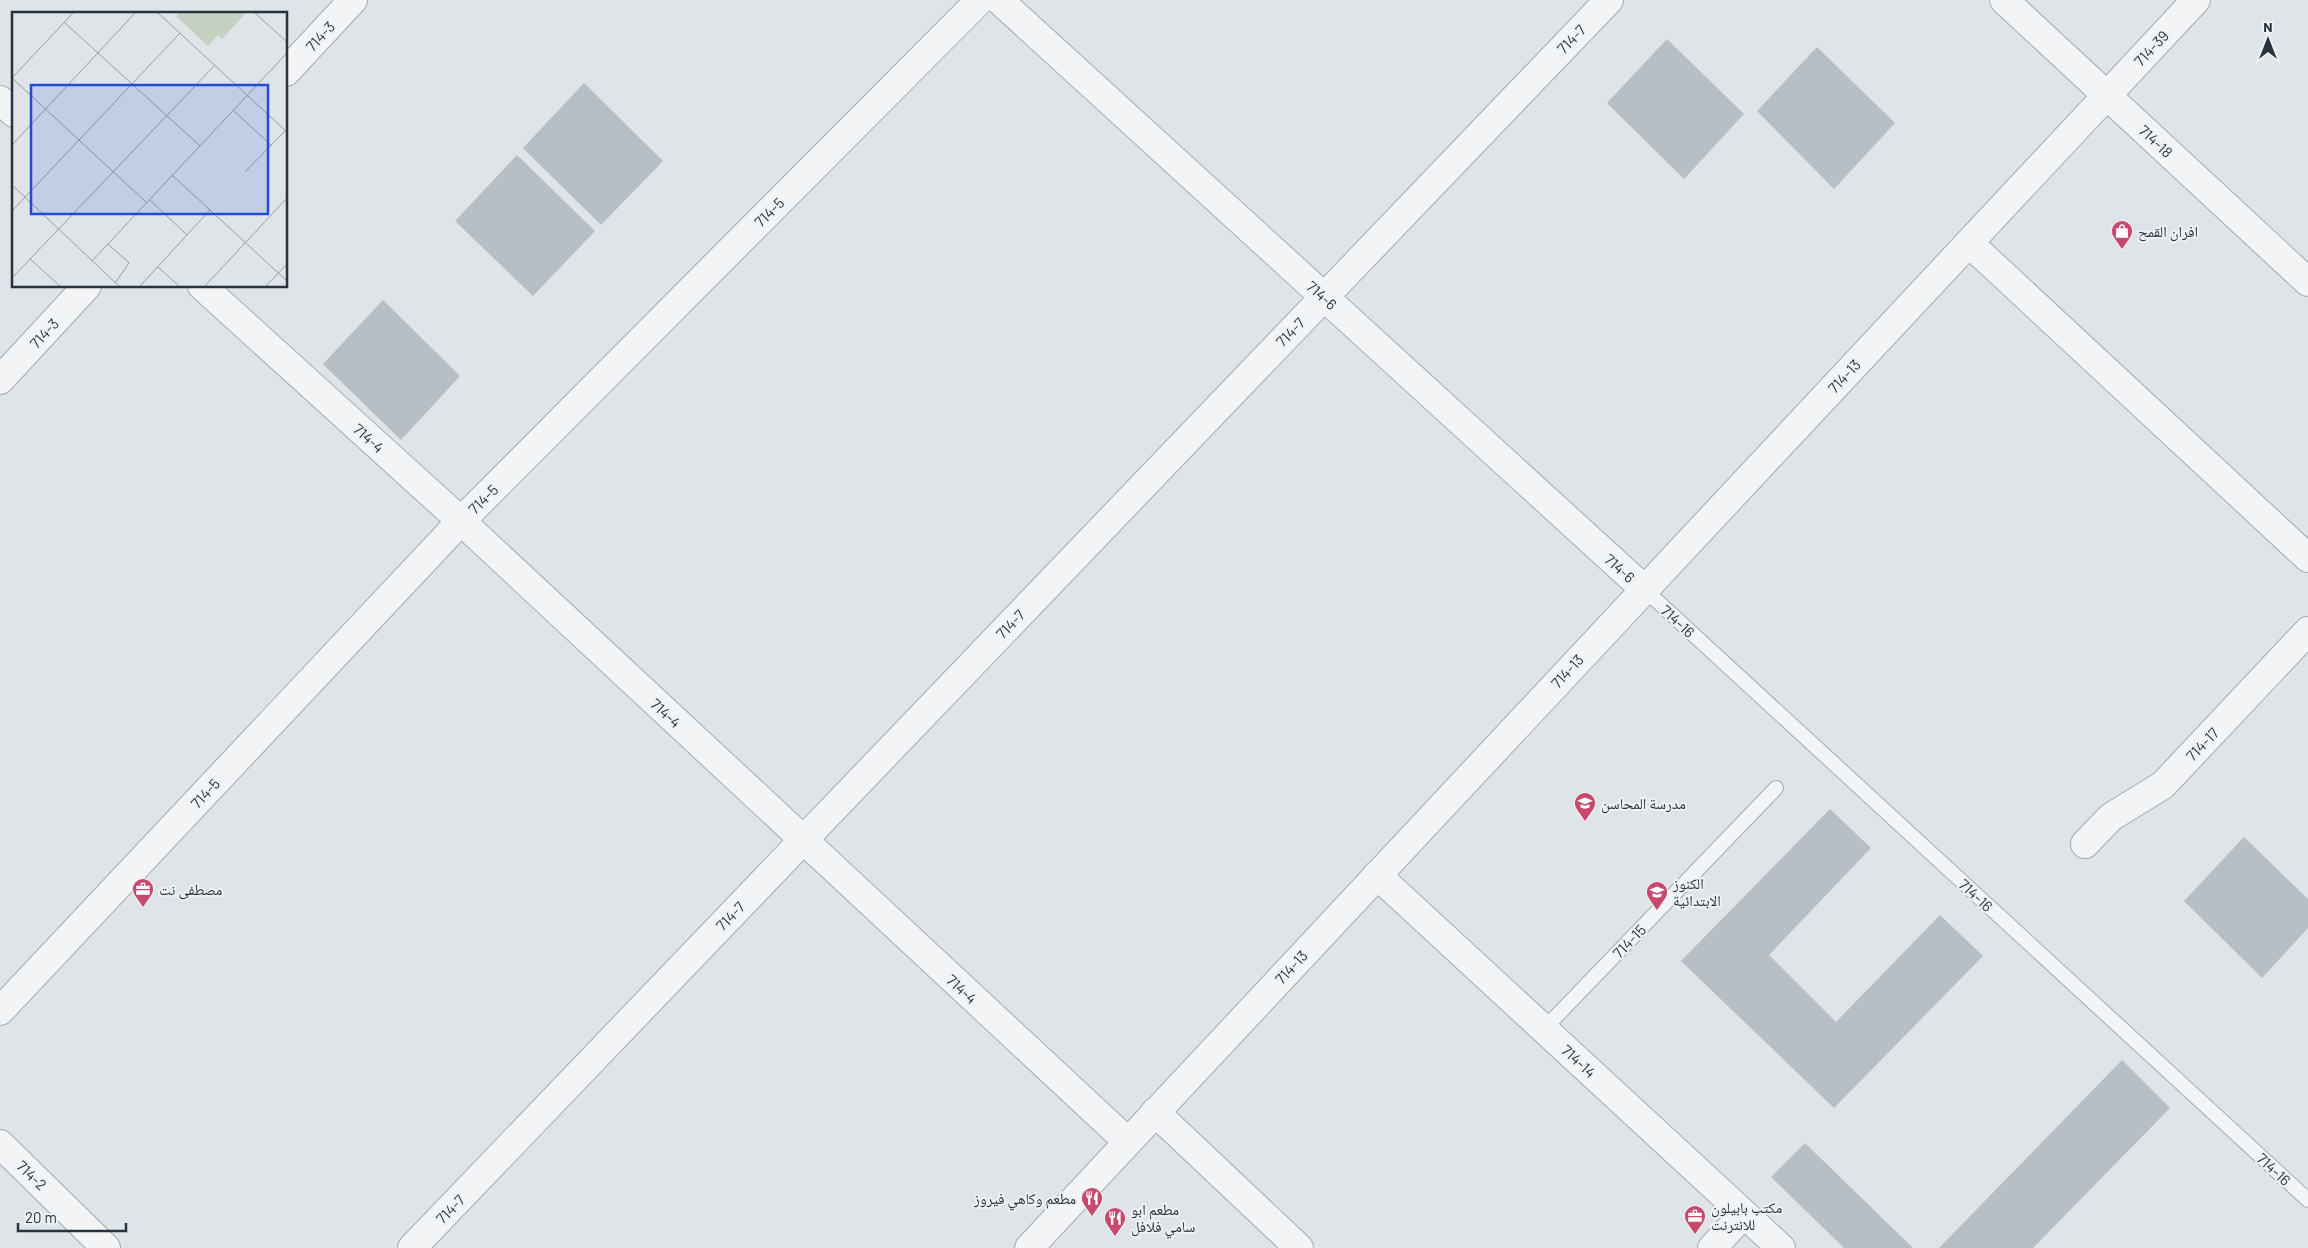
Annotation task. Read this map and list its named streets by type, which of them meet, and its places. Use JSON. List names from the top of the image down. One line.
{"streets":{"street":["714-3","714-7","714-39","714-18","714-5","714-6","714-13","714-4","714-17","714-14","714-2"],"lane":["714-16","714-15"]},"crossings":[["714-7","714-6"],["714-7","714-4"],["714-39","714-18"],["714-39","714-13"],["714-18","714-13"],["714-5","714-4"],["714-6","714-13"],["714-6","714-16"],["714-13","714-4"],["714-13","714-16"],["714-13","714-14"],["714-15","714-14"]],"places":{"shop":["افران القمح"],"school or university":["مدرسة المحاسن","الكنوز الابتدائية"],"office":["مصطفى نت","مكتب بابيلون للانترنت"],"restaurant":["مطعم وكاهي فيروز","مطعم ابو سامي فلافل"]},"scale_bar":"20 m","north":"top"}
